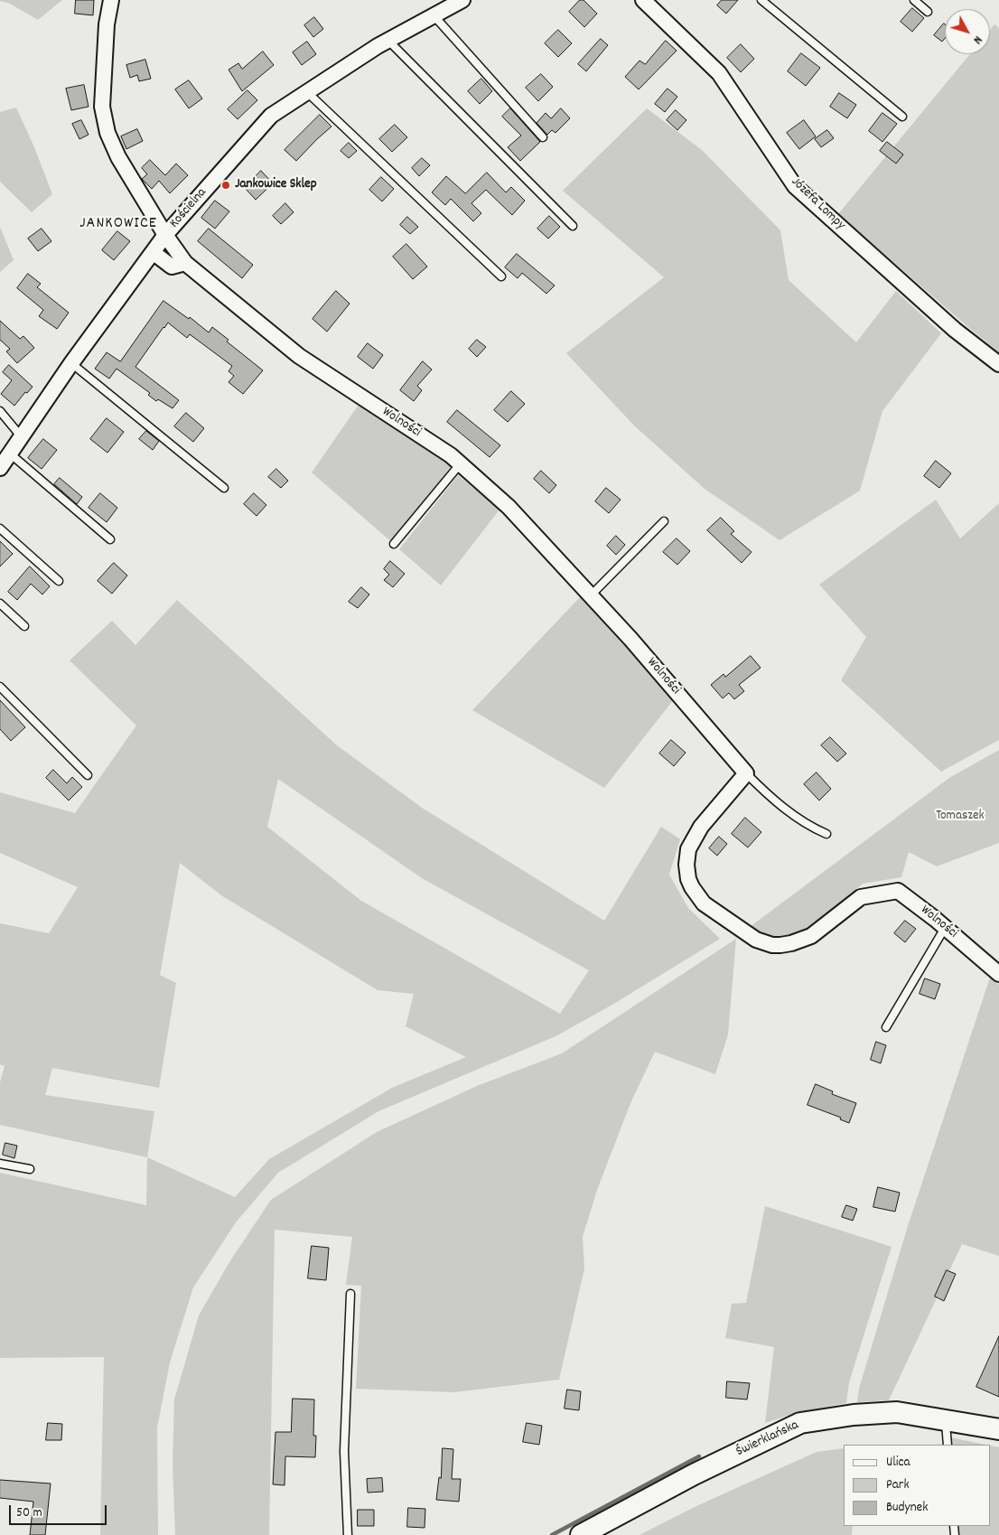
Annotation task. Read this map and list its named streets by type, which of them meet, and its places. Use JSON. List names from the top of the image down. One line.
{"streets":{"main road":["Świerklańska"],"street":["Józefa Lompy","Kościelna","Wolności"]},"crossings":[["Kościelna","Wolności"]],"districts":["JANKOWICE"],"parks":["Tomaszek"],"places":["Jankowice Sklep"],"legend":["Ulica","Park","Budynek"],"scale_bar":"50 m","north":"bottom right"}
